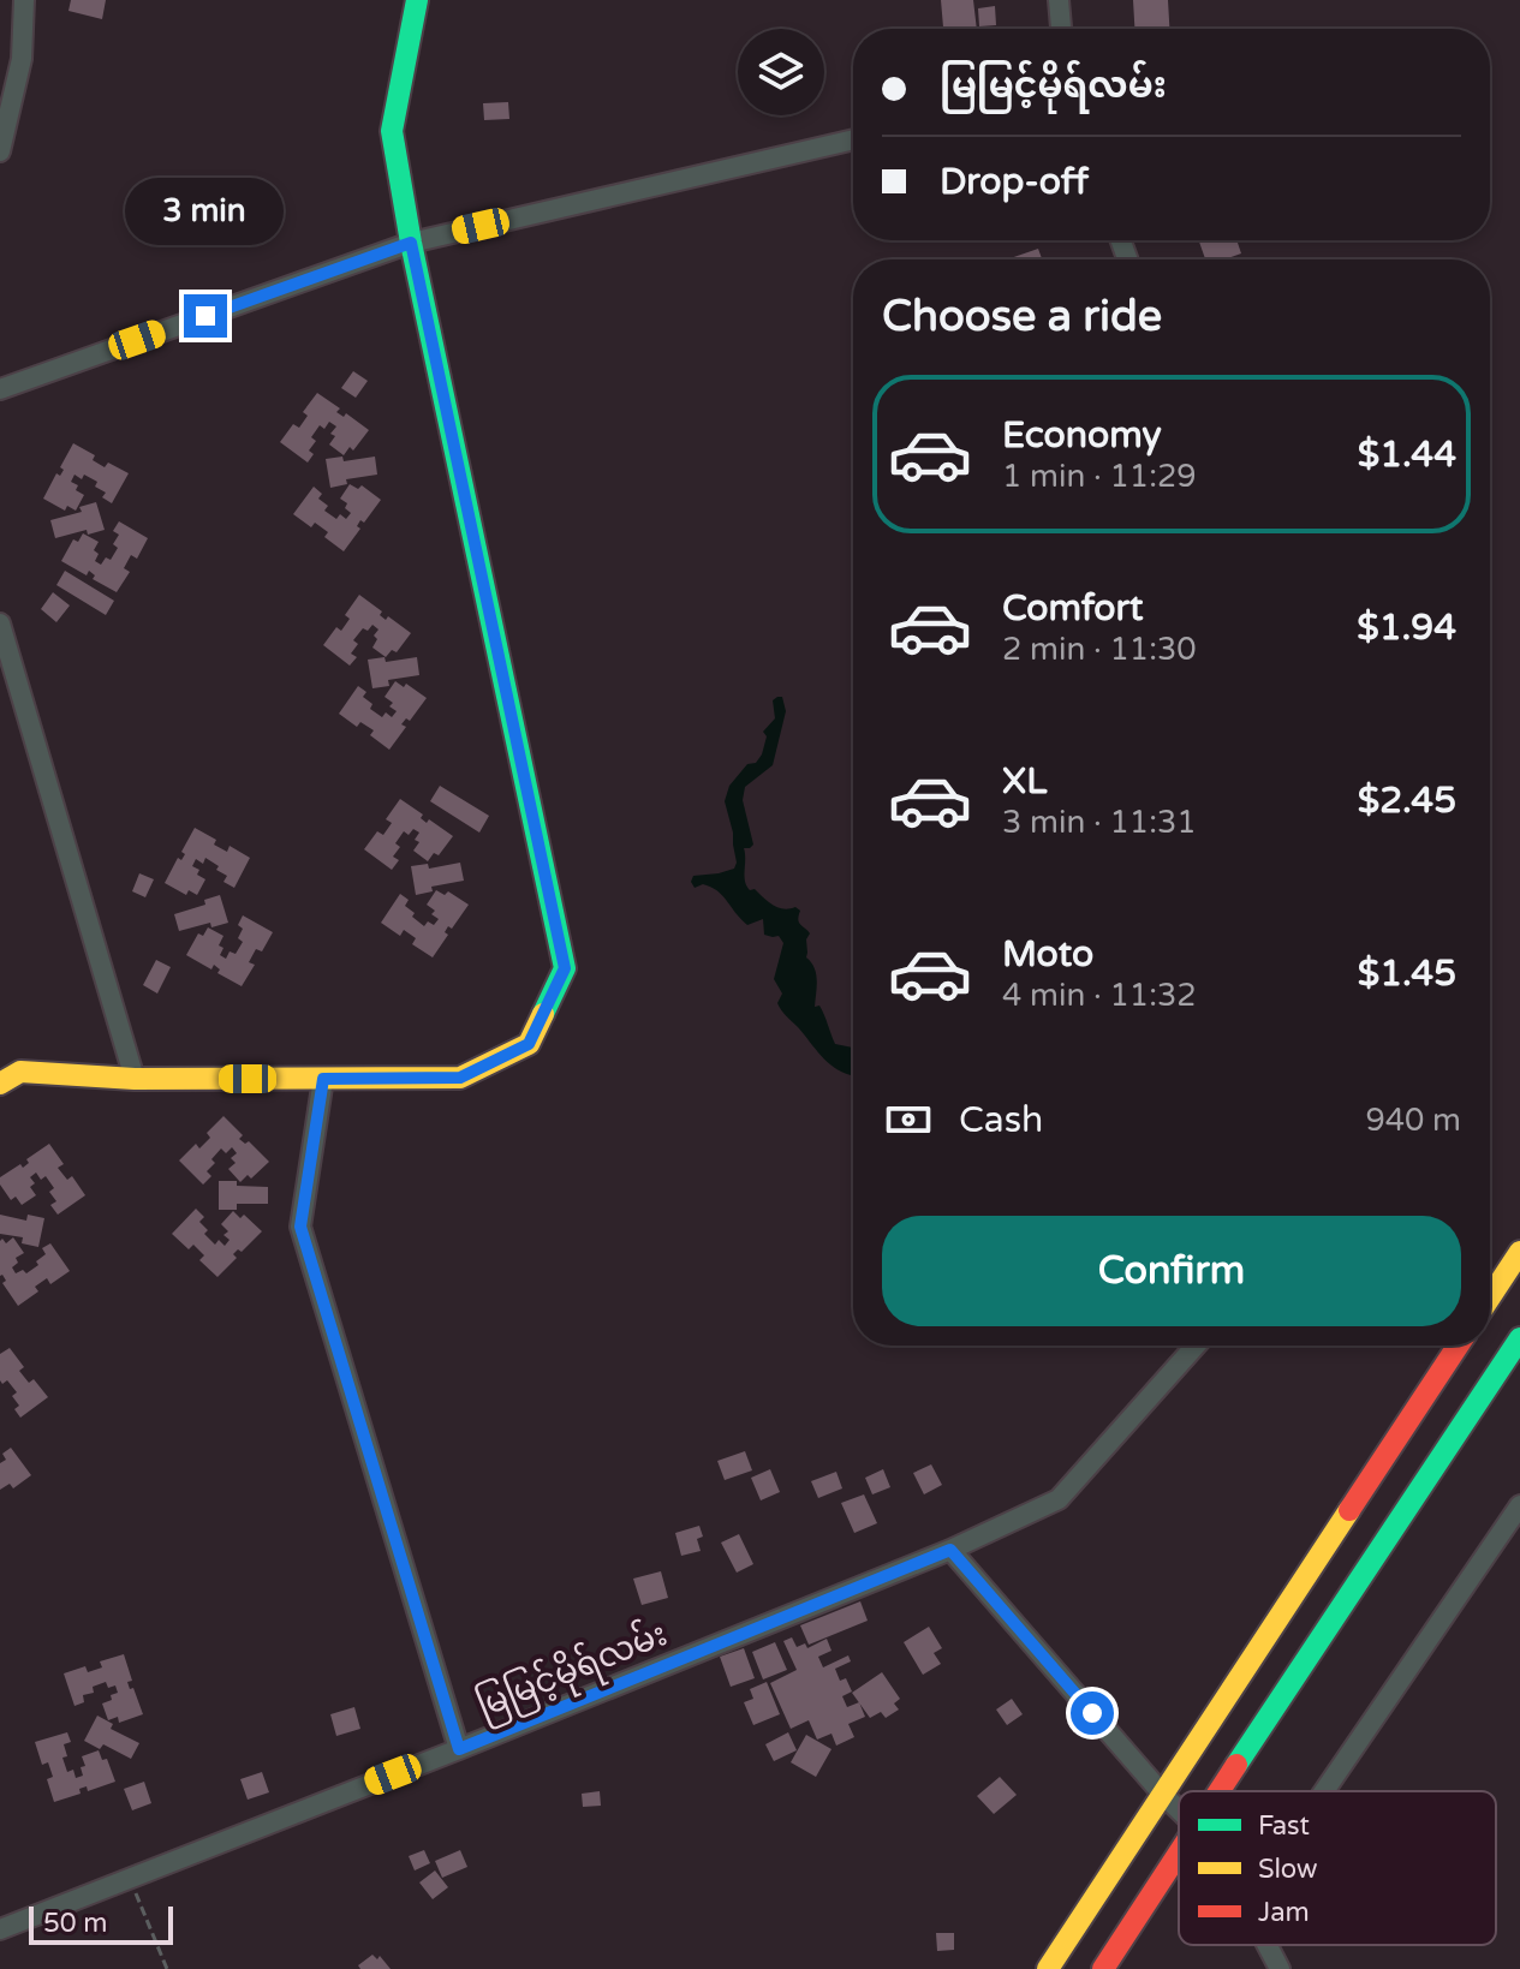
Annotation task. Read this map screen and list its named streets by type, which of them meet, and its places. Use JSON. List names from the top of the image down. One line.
{"streets":{"street":["မြမြင့်မိုရ်လမ်း"]},"legend":["Fast","Slow","Jam"],"scale_bar":"50 m","page":{"banner":["မြမြင့်မိုရ်လမ်း","Drop-off"],"bubble":"3 min","heading":"Choose a ride","list":[{"name":"Economy","note":"1 min · 11:29","value":"$1.44"},{"name":"Comfort","note":"2 min · 11:30","value":"$1.94"},{"name":"XL","note":"3 min · 11:31","value":"$2.45"},{"name":"Moto","note":"4 min · 11:32","value":"$1.45"}],"pay":["Cash","940 m"],"buttons":"Confirm","scale":"50 m"}}
